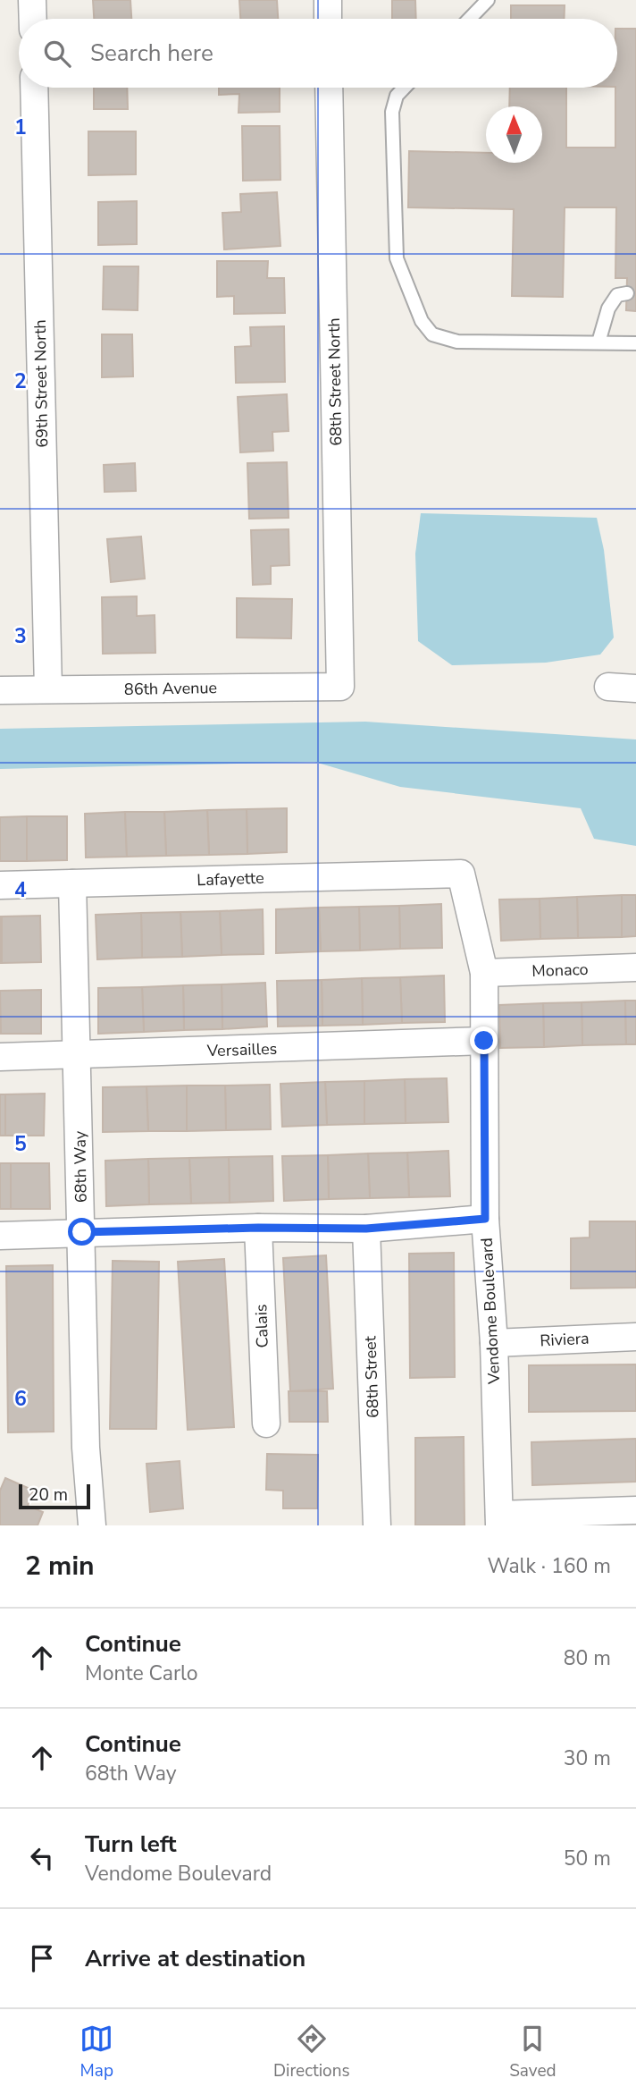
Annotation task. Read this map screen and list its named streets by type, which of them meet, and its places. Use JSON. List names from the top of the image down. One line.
{"streets":{"street":["68th Street North","69th Street North","86th Avenue","Lafayette","Monaco","Versailles","68th Way","Vendome Boulevard","Calais","Riviera","68th Street"]},"crossings":[["68th Street North","86th Avenue"],["69th Street North","86th Avenue"],["Lafayette","68th Way"],["Lafayette","Vendome Boulevard"],["Monaco","Vendome Boulevard"],["Versailles","68th Way"],["Versailles","Vendome Boulevard"],["Vendome Boulevard","Riviera"]],"scale_bar":"20 m","north":"top","page":{"search":"Search here","scale":"20 m","heading":["2 min","Walk · 160 m"],"list":[["Continue","Monte Carlo","80 m"],["Continue","68th Way","30 m"],["Turn left","Vendome Boulevard","50 m"],"Arrive at destination"],"nav":["Map","Directions","Saved"]},"grid":{"rows":["1","2","3","4","5","6"]}}
